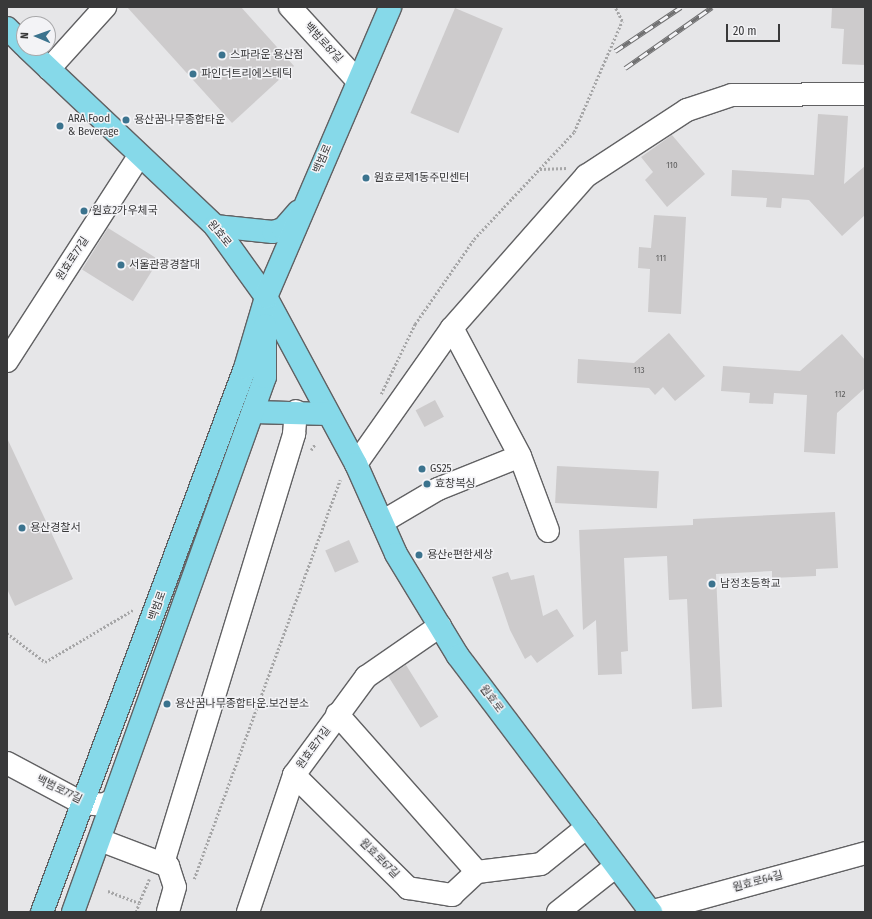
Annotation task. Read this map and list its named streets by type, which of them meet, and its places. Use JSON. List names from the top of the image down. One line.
{"streets":{"main road":["백범로","원효로"],"street":["백범로87길","원효로77길","원효로71길","백범로77길","원효로67길","원효로64길"]},"crossings":[["백범로87길","백범로"],["백범로","원효로"],["백범로","백범로77길"],["원효로","원효로77길"],["원효로","원효로71길"],["원효로","원효로64길"],["원효로71길","원효로67길"]],"places":["스파라운 용산점","파인더트리에스테틱","용산꿈나무종합타운","ARA Food & Beverage","원효로제1동주민센터","원효2가우체국","서울관광경찰대","GS25","효창복싱","용산경찰서","용산e편한세상","남정초등학교","용산꿈나무종합타운.보건분소"],"house_numbers":["110","111","113","112"],"scale_bar":"20 m","north":"left"}
